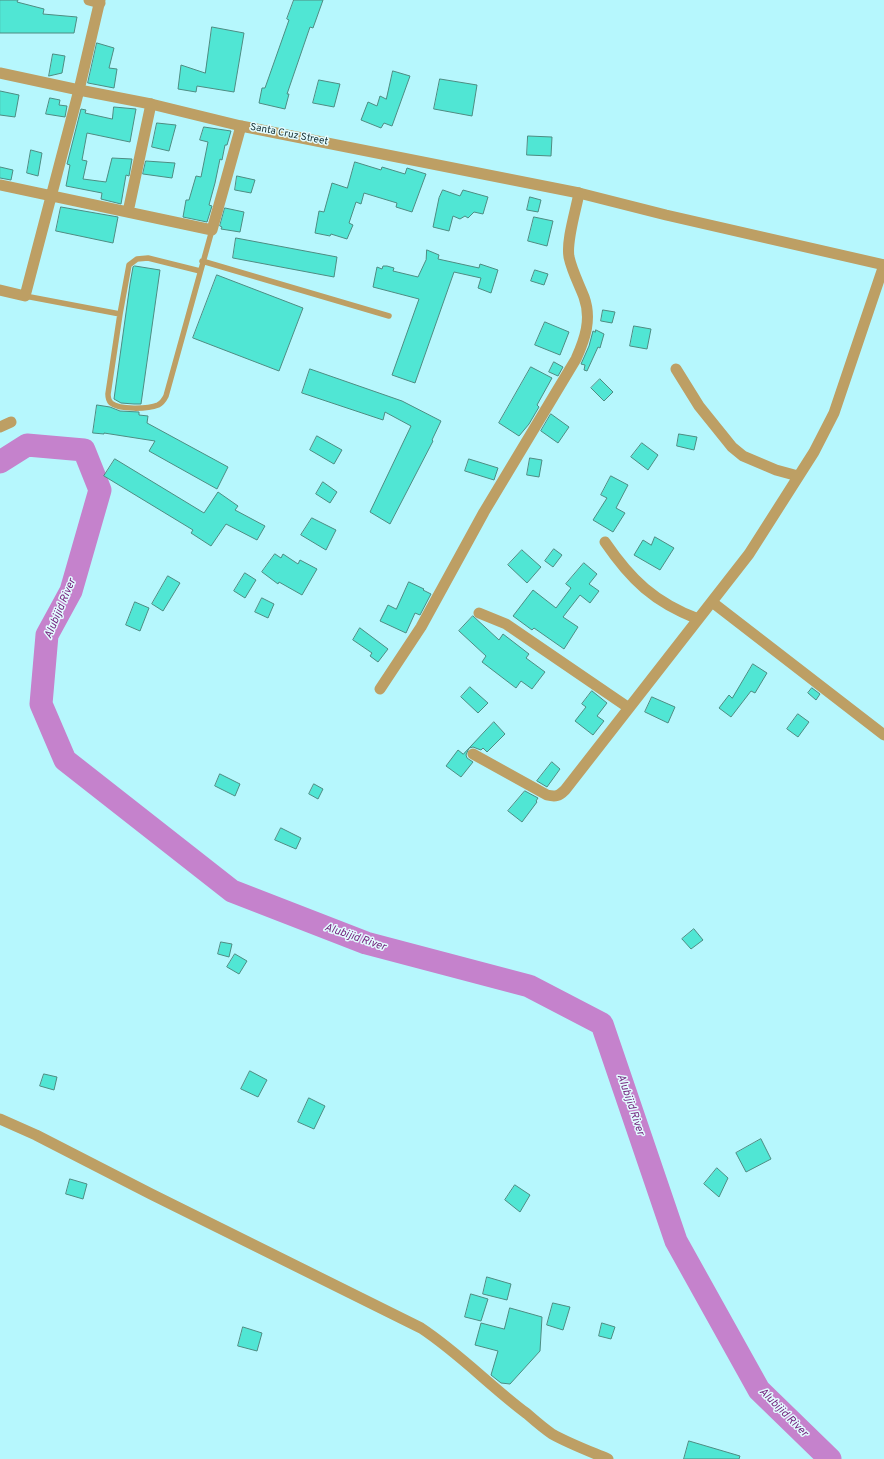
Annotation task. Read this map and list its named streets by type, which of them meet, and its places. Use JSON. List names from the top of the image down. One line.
{"streets":{"street":["Santa Cruz Street"]},"water":["Alubijid River"]}
